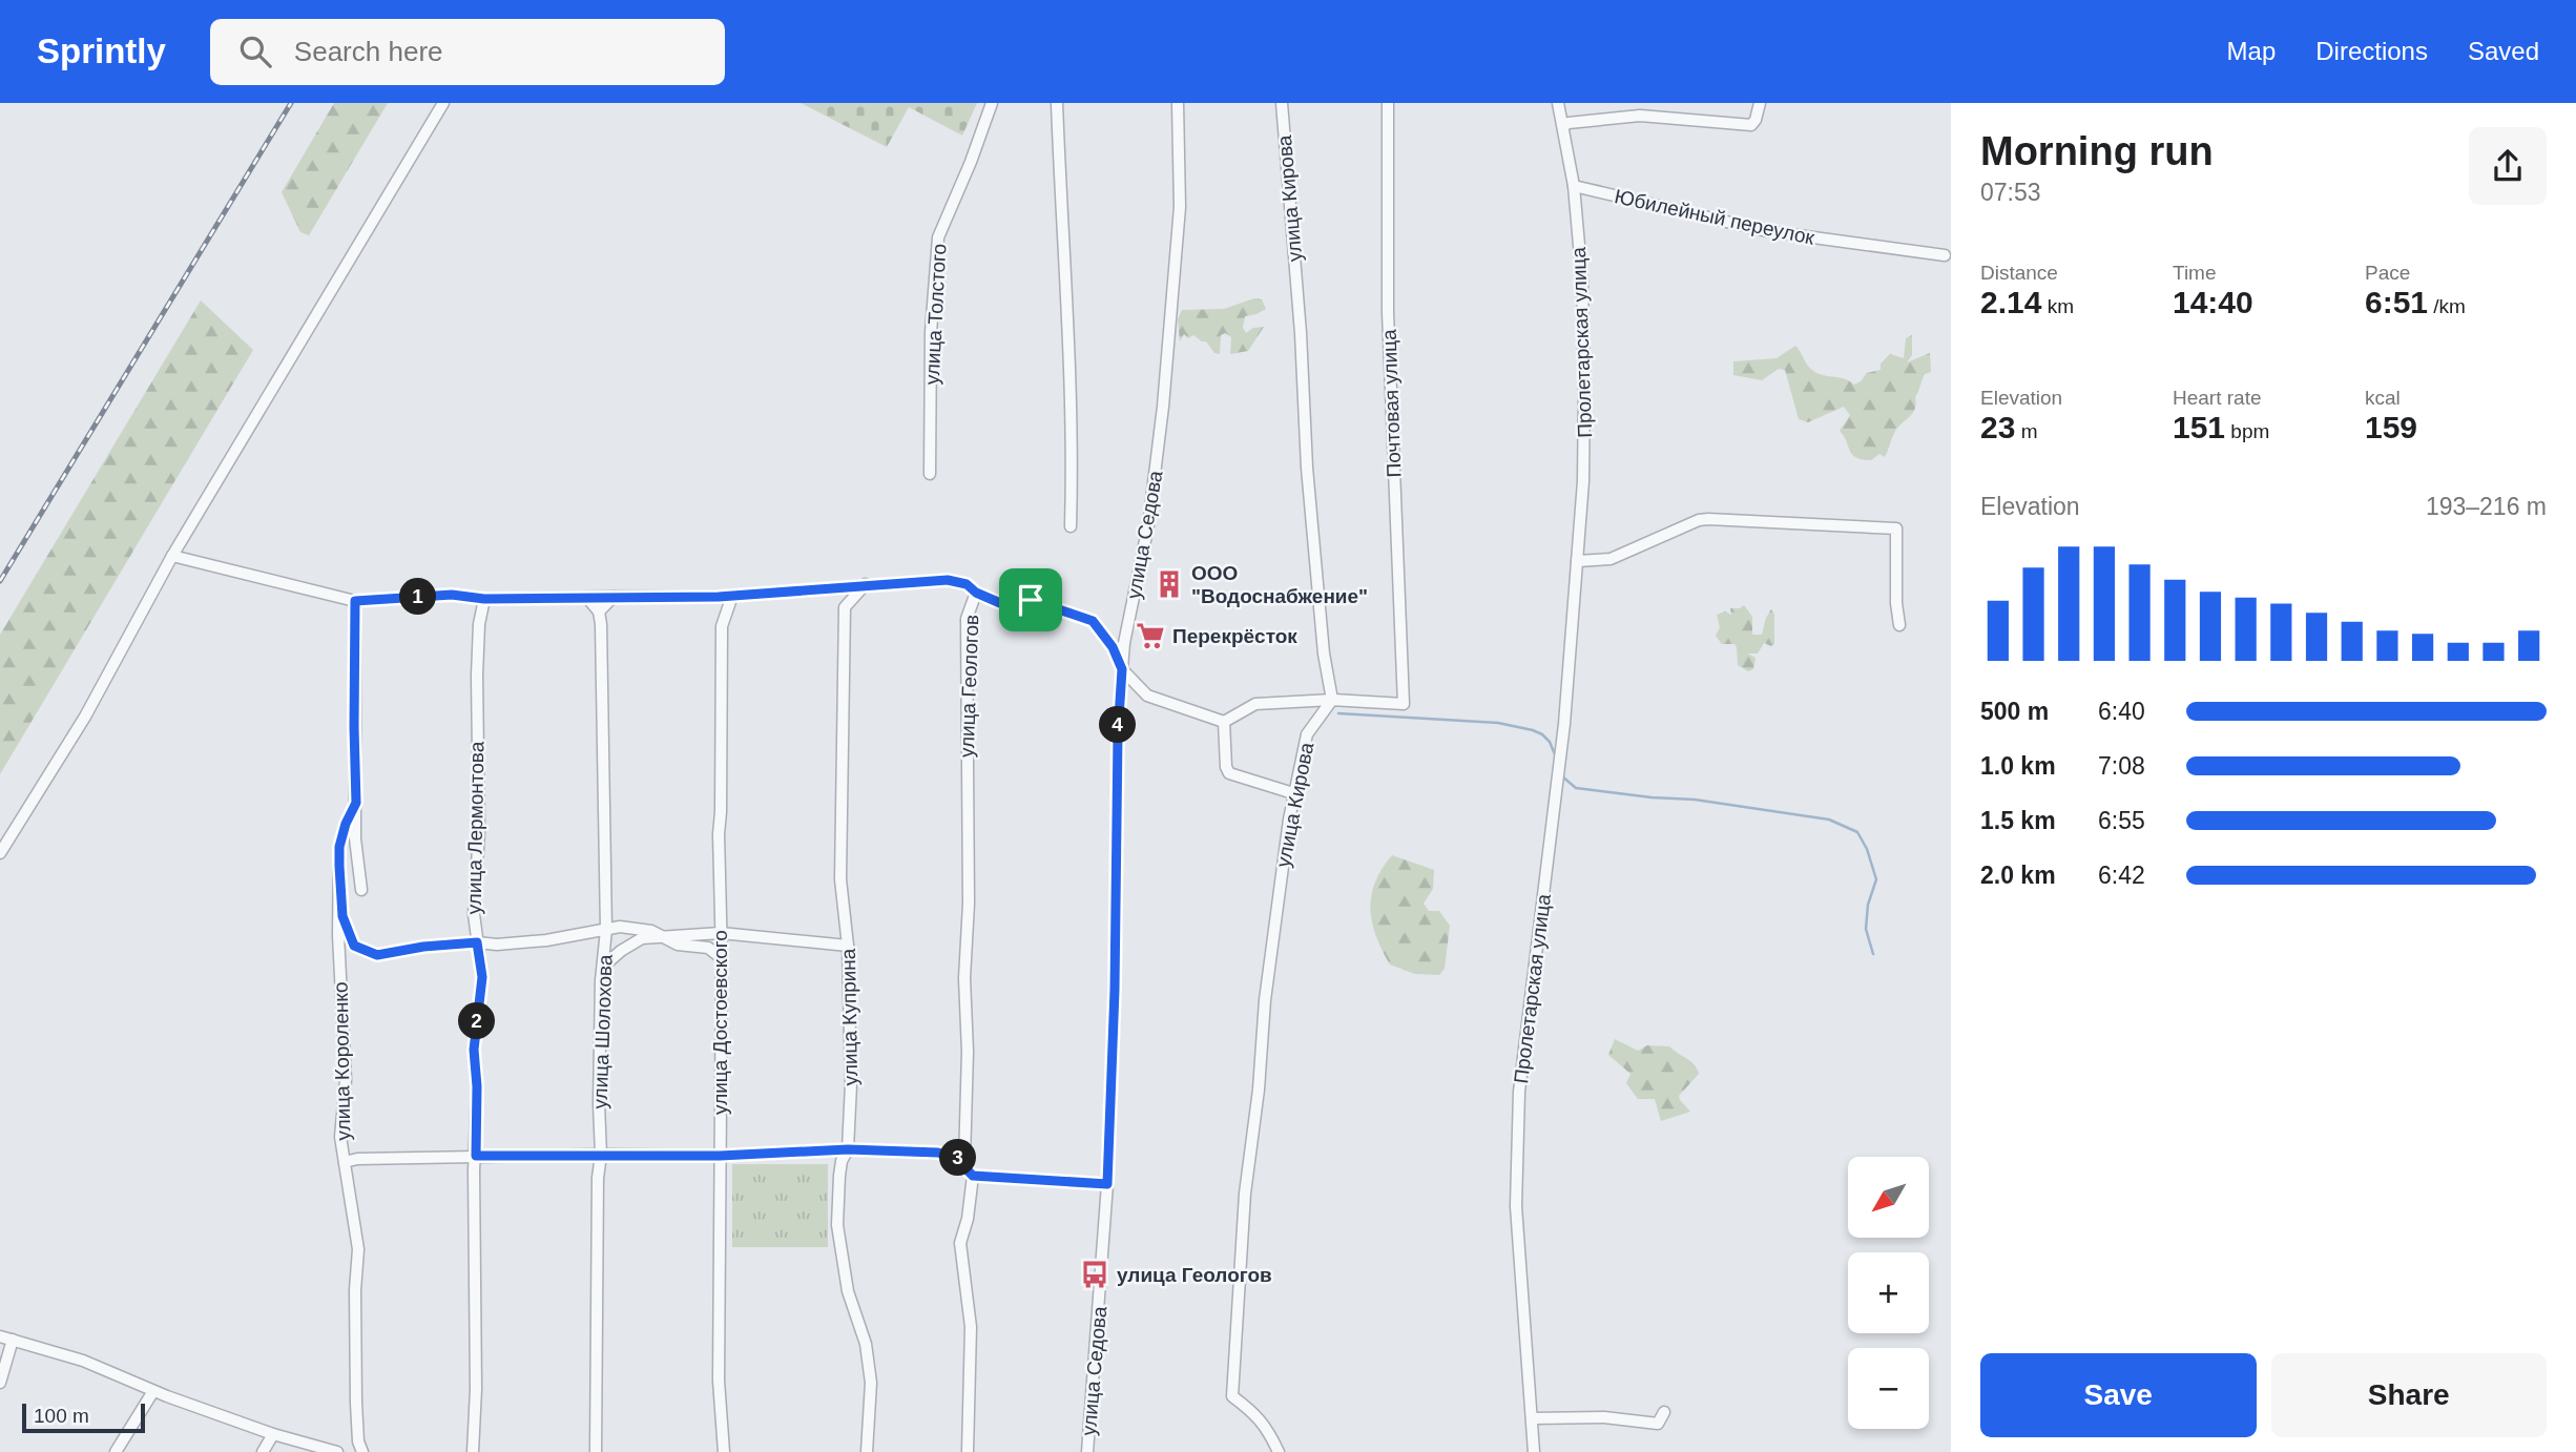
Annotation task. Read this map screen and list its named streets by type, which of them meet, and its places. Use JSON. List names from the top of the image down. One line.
{"streets":{"street":["улица Кирова","Юбилейный переулок","улица Толстого","Пролетарская улица","Почтовая улица","улица Седова","улица Геологов","улица Лермонтова","улица Куприна","улица Достоевского","улица Шолохова","улица Короленко"]},"crossings":[["улица Кирова","Почтовая улица"],["Юбилейный переулок","Пролетарская улица"]],"places":{"building":["ООО \"Водоснабжение\""],"supermarket":["Перекрёсток"],"bus stop":["улица Геологов"]},"scale_bar":"100 m","north":"bottom left","page":{"header":"Sprintly","search":"Search here","nav":["Map","Directions","Saved"],"heading":["Morning run","07:53"],"stats":[["Distance","2.14 km"],["Time","14:40"],["Pace","6:51 /km"],["Elevation","23 m"],["Heart rate","151 bpm"],["kcal","159"]],"chart":["Elevation","193–216 m"],"pins":["1","4","2","3"],"list":[{"name":"500 m","note":"6:40"},{"name":"1.0 km","note":"7:08"},{"name":"1.5 km","note":"6:55"},{"name":"2.0 km","note":"6:42"}],"map_buttons":["+","−"],"buttons":["Save","Share"],"scale":"100 m"}}
